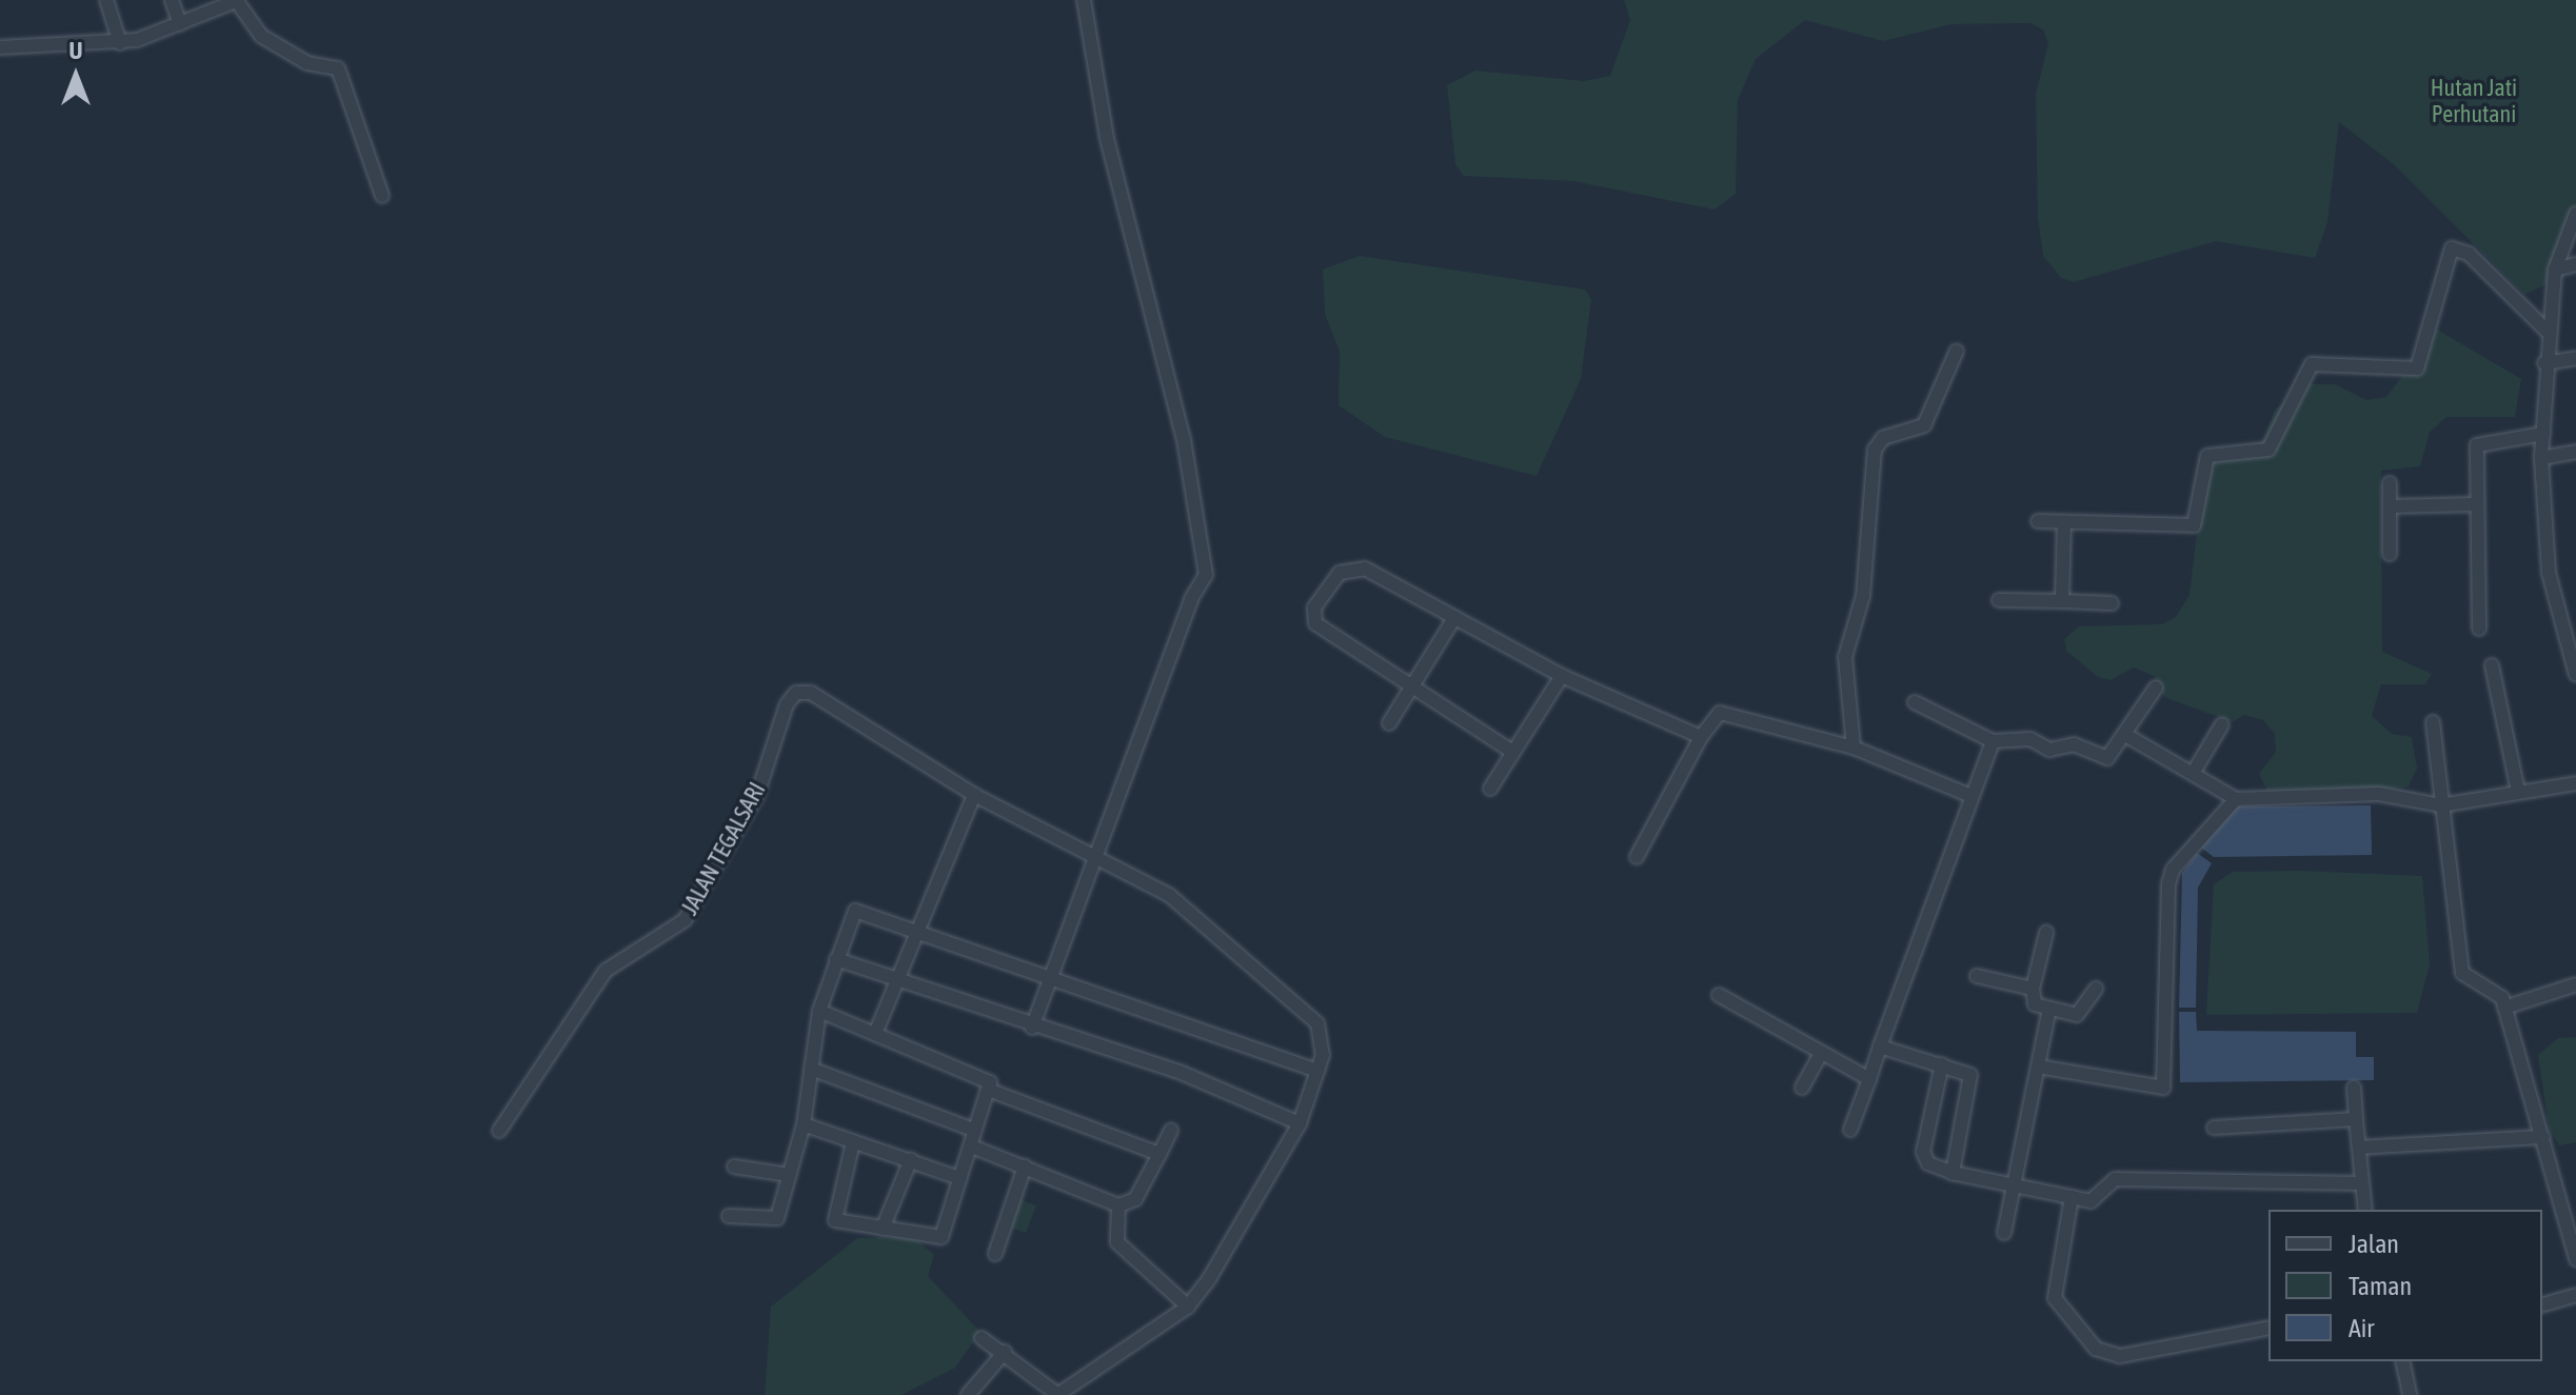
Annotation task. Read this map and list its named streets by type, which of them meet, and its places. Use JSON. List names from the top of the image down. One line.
{"streets":{"street":["JALAN TEGALSARI"]},"parks":["Hutan Jati Perhutani"],"legend":["Jalan","Taman","Air"],"north":"top"}
